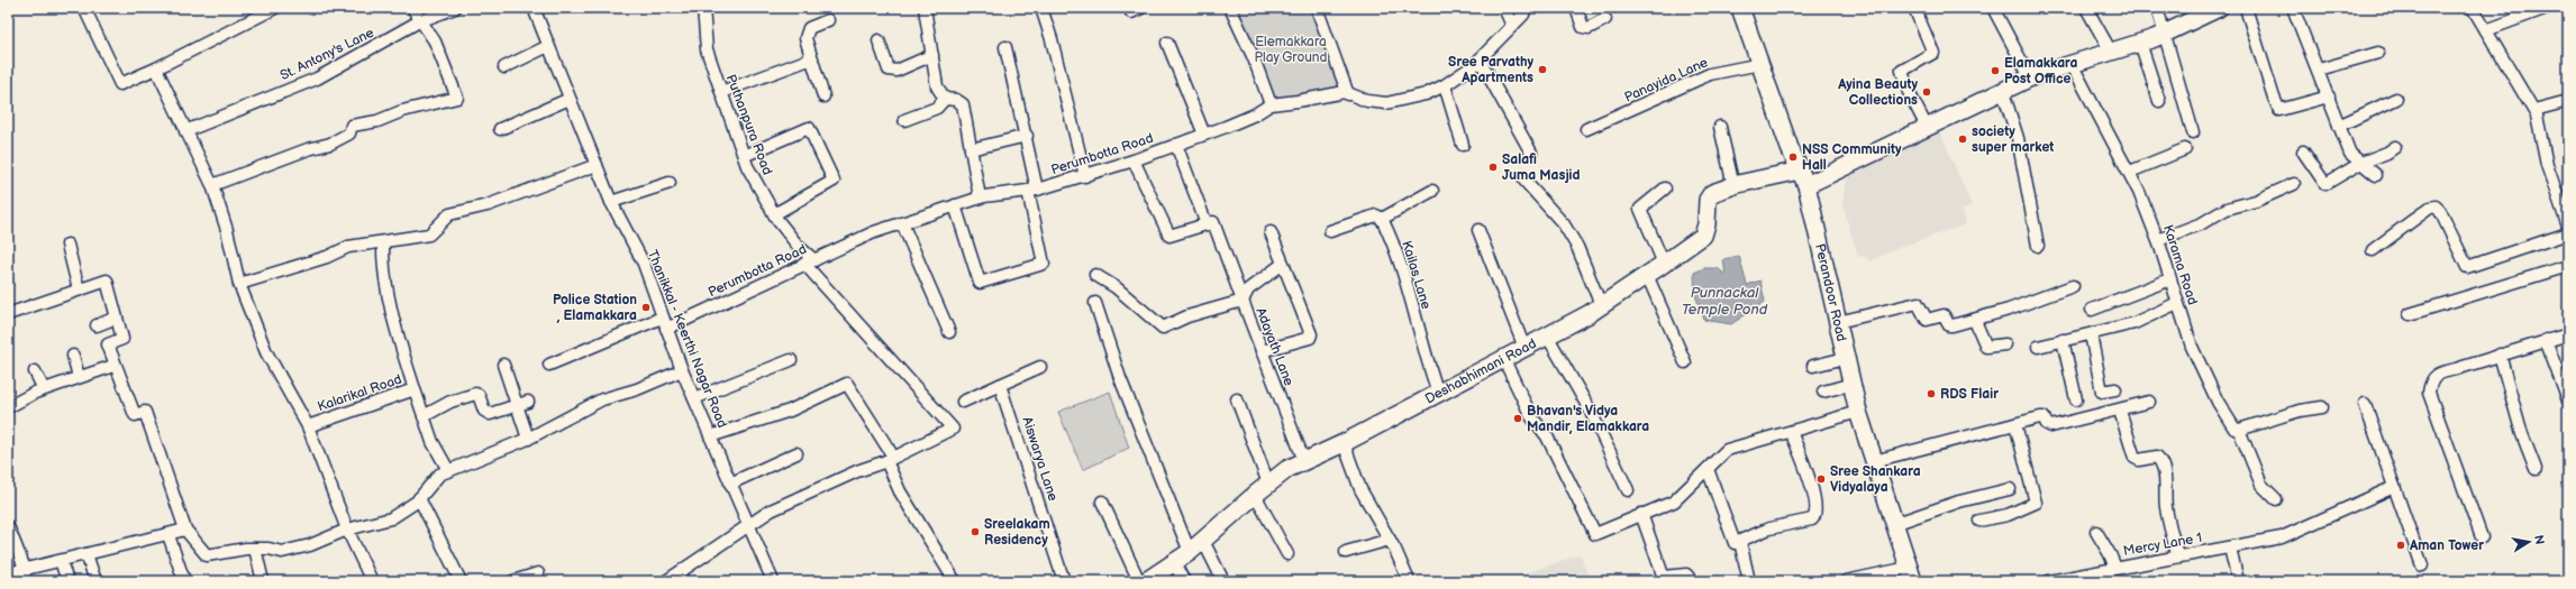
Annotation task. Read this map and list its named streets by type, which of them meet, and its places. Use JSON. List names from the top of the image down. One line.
{"streets":{"street":["St. Antony's Lane","Panayida Lane","Puthanpura Road","Perumbotta Road","Karama Road","Kailas Lane","Perandoor Road","Thanikkal - Keerthi Nagar Road","Adayath Lane","Deshabhimani Road","Kalarikal Road","Aiswarya Lane","Mercy Lane 1"]},"crossings":[["Panayida Lane","Perandoor Road"],["Puthanpura Road","Perumbotta Road"],["Perumbotta Road","Thanikkal - Keerthi Nagar Road"],["Karama Road","Deshabhimani Road"],["Kailas Lane","Deshabhimani Road"],["Perandoor Road","Deshabhimani Road"],["Adayath Lane","Deshabhimani Road"]],"water":["Punnackal Temple Pond"],"parks":["Elemakkara Play Ground"],"places":["Sree Parvathy Apartments","Elamakkara Post Office","Ayina Beauty Collections","society super market","NSS Community Hall","Salafi Juma Masjid","Police Station , Elamakkara","RDS Flair","Bhavan's Vidya Mandir, Elamakkara","Sree Shankara Vidyalaya","Sreelakam Residency","Aman Tower"],"north":"right"}
